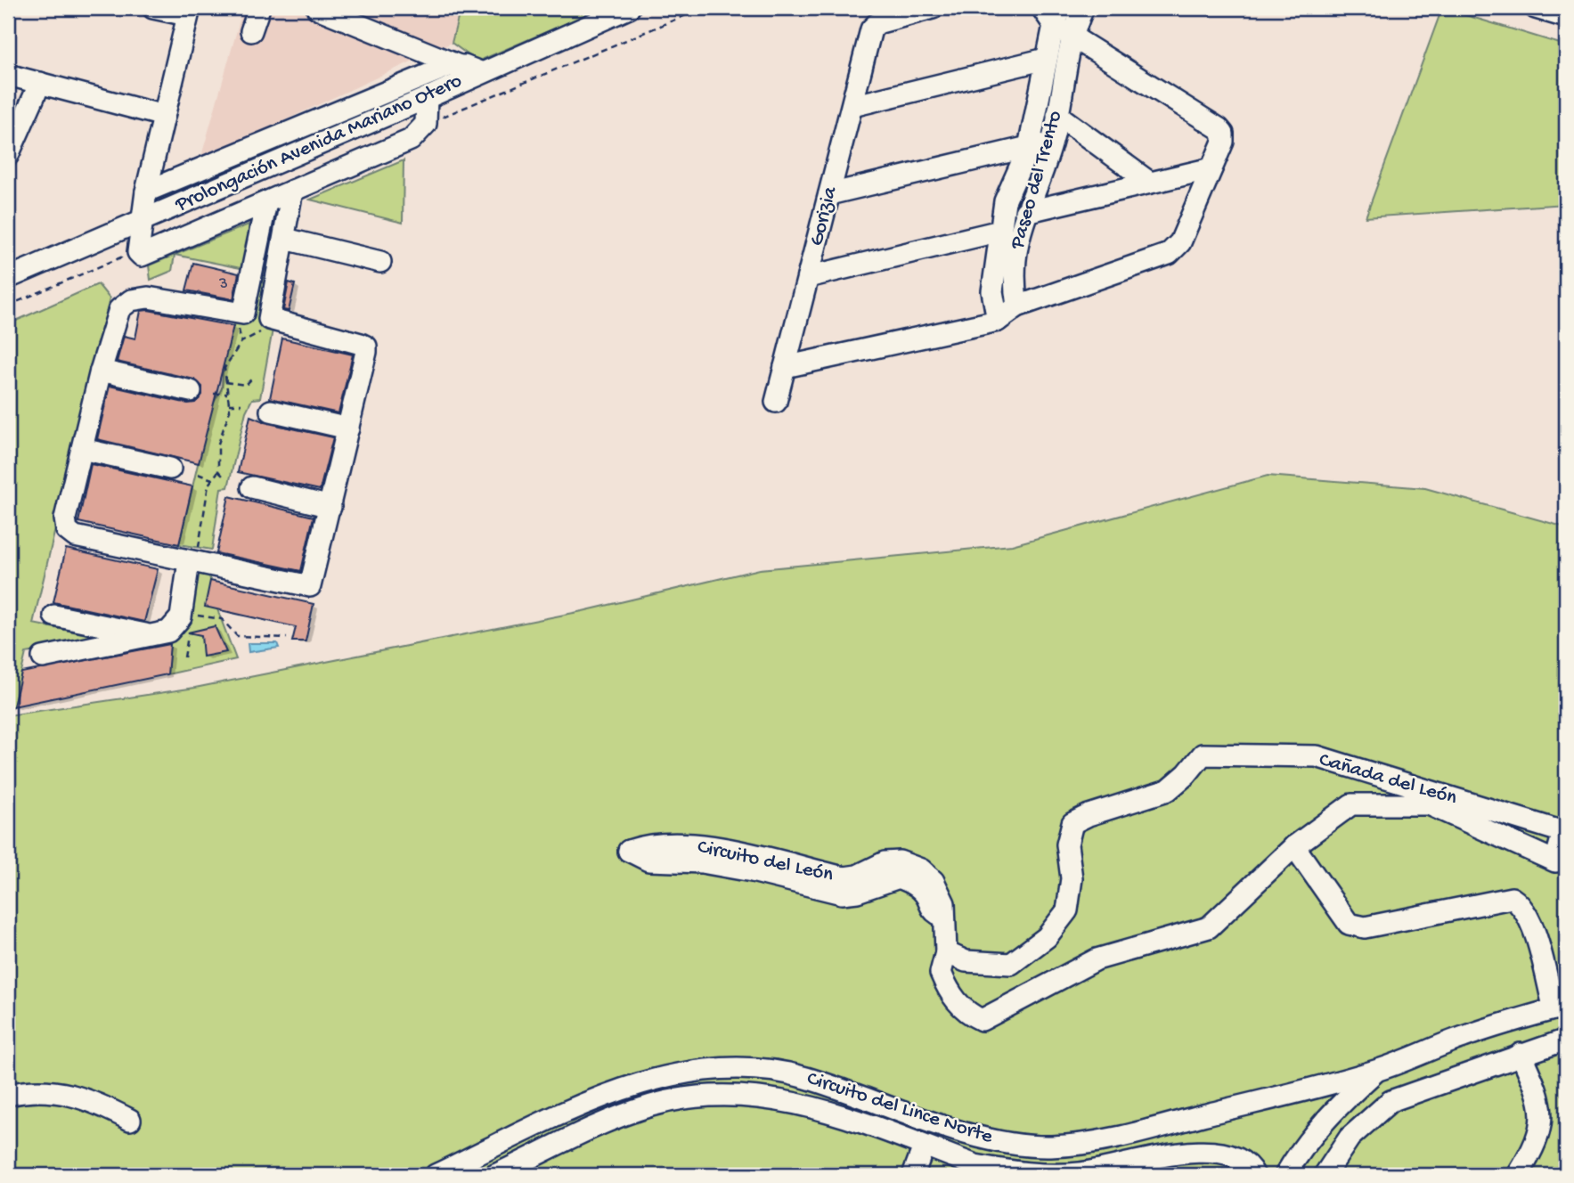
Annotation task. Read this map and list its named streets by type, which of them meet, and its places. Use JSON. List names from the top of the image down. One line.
{"streets":{"street":["Prolongación Avenida Mariano Otero","Paseo del Trento","Gorizia","Cañada del León","Circuito del León","Circuito del Lince Norte"]},"crossings":[["Cañada del León","Circuito del León"]],"house_numbers":["3"]}
